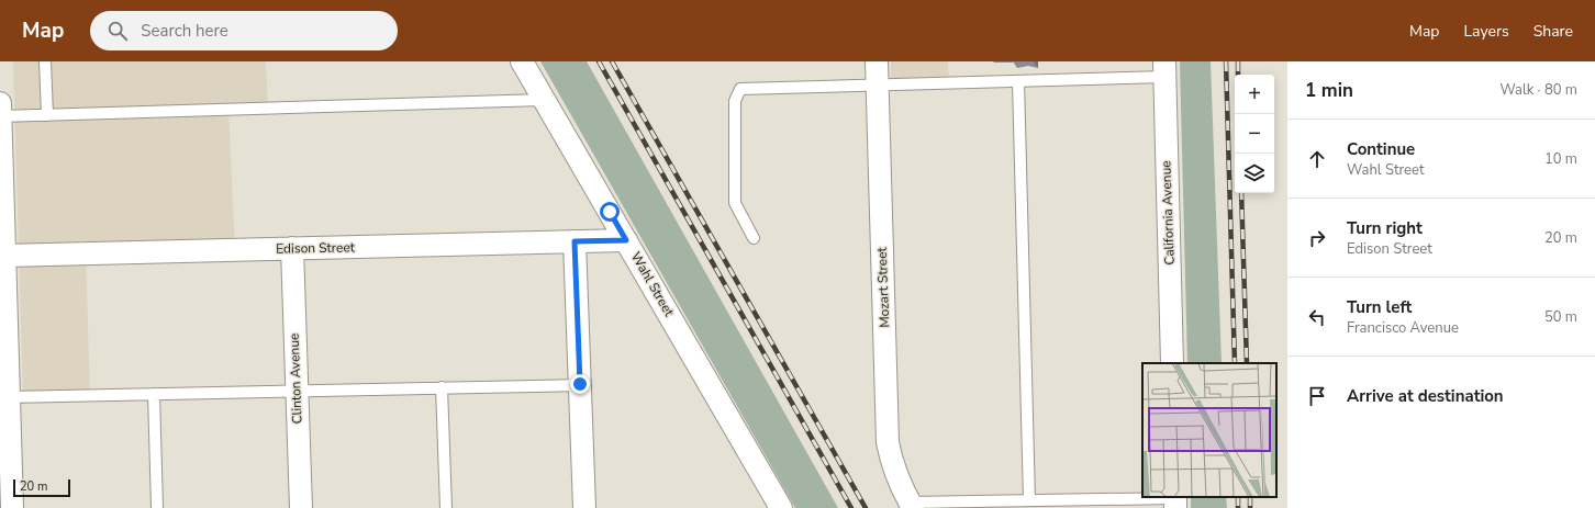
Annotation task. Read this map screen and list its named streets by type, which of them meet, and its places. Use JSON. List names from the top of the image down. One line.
{"streets":{"street":["California Avenue","Edison Street","Wahl Street","Mozart Street","Clinton Avenue"]},"crossings":[["Edison Street","Wahl Street"],["Edison Street","Clinton Avenue"]],"scale_bar":"20 m","page":{"header":"Map","search":"Search here","nav":["Map","Layers","Share"],"heading":["1 min","Walk · 80 m"],"map_buttons":["+","−"],"list":[["Continue","Wahl Street","10 m"],["Turn right","Edison Street","20 m"],["Turn left","Francisco Avenue","50 m"],"Arrive at destination"],"scale":"20 m"}}
